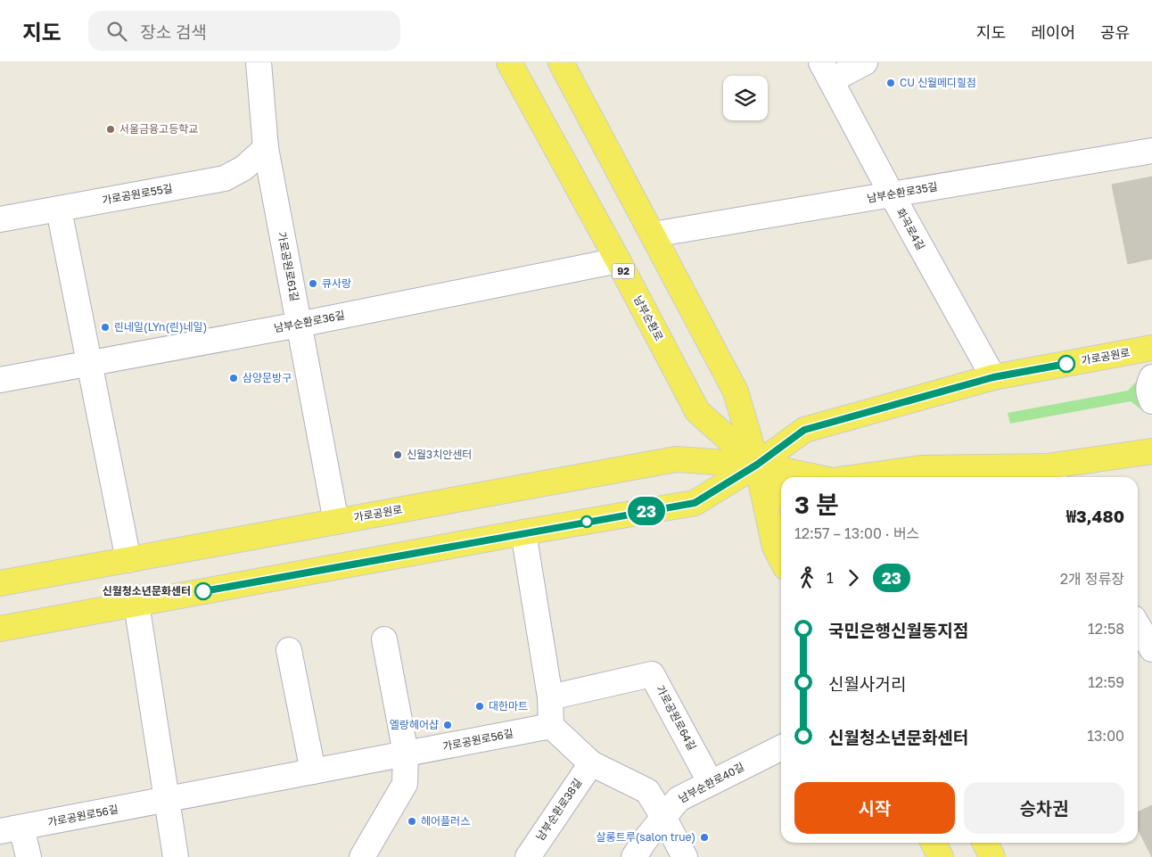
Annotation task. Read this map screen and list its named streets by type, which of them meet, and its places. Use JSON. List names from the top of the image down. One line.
{"streets":{"main road":["92","남부순환로","가로공원로"],"street":["남부순환로35길","가로공원로55길","화곡로4길","가로공원로61길","남부순환로36길","가로공원로64길","가로공원로56길","남부순환로40길","남부순환로38길"]},"crossings":[["남부순환로35길","화곡로4길"],["남부순환로35길","남부순환로"],["가로공원로55길","가로공원로61길"],["화곡로4길","가로공원로"],["가로공원로61길","남부순환로36길"],["가로공원로61길","가로공원로"],["남부순환로","남부순환로36길"],["남부순환로","가로공원로"],["가로공원로64길","남부순환로40길"]],"places":["CU 신월메디힐점","서울금융고등학교","큐사랑","린네일(LYn(린)네일)","삼양문방구","신월3치안센터","신월청소년문화센터","대한마트","엘랑헤어샵","헤어플러스","살롱트루(salon true)"],"lines":["bus line 23"],"page":{"header":"지도","search":"장소 검색","nav":["지도","레이어","공유"],"on_map":"23","heading":["3 분","12:57 – 13:00 · 버스","₩3,480"],"legs":["1","23","2개 정류장"],"list":[{"name":"국민은행신월동지점","value":"12:58"},{"name":"신월사거리","value":"12:59"},{"name":"신월청소년문화센터","value":"13:00"}],"buttons":["시작","승차권"]}}
